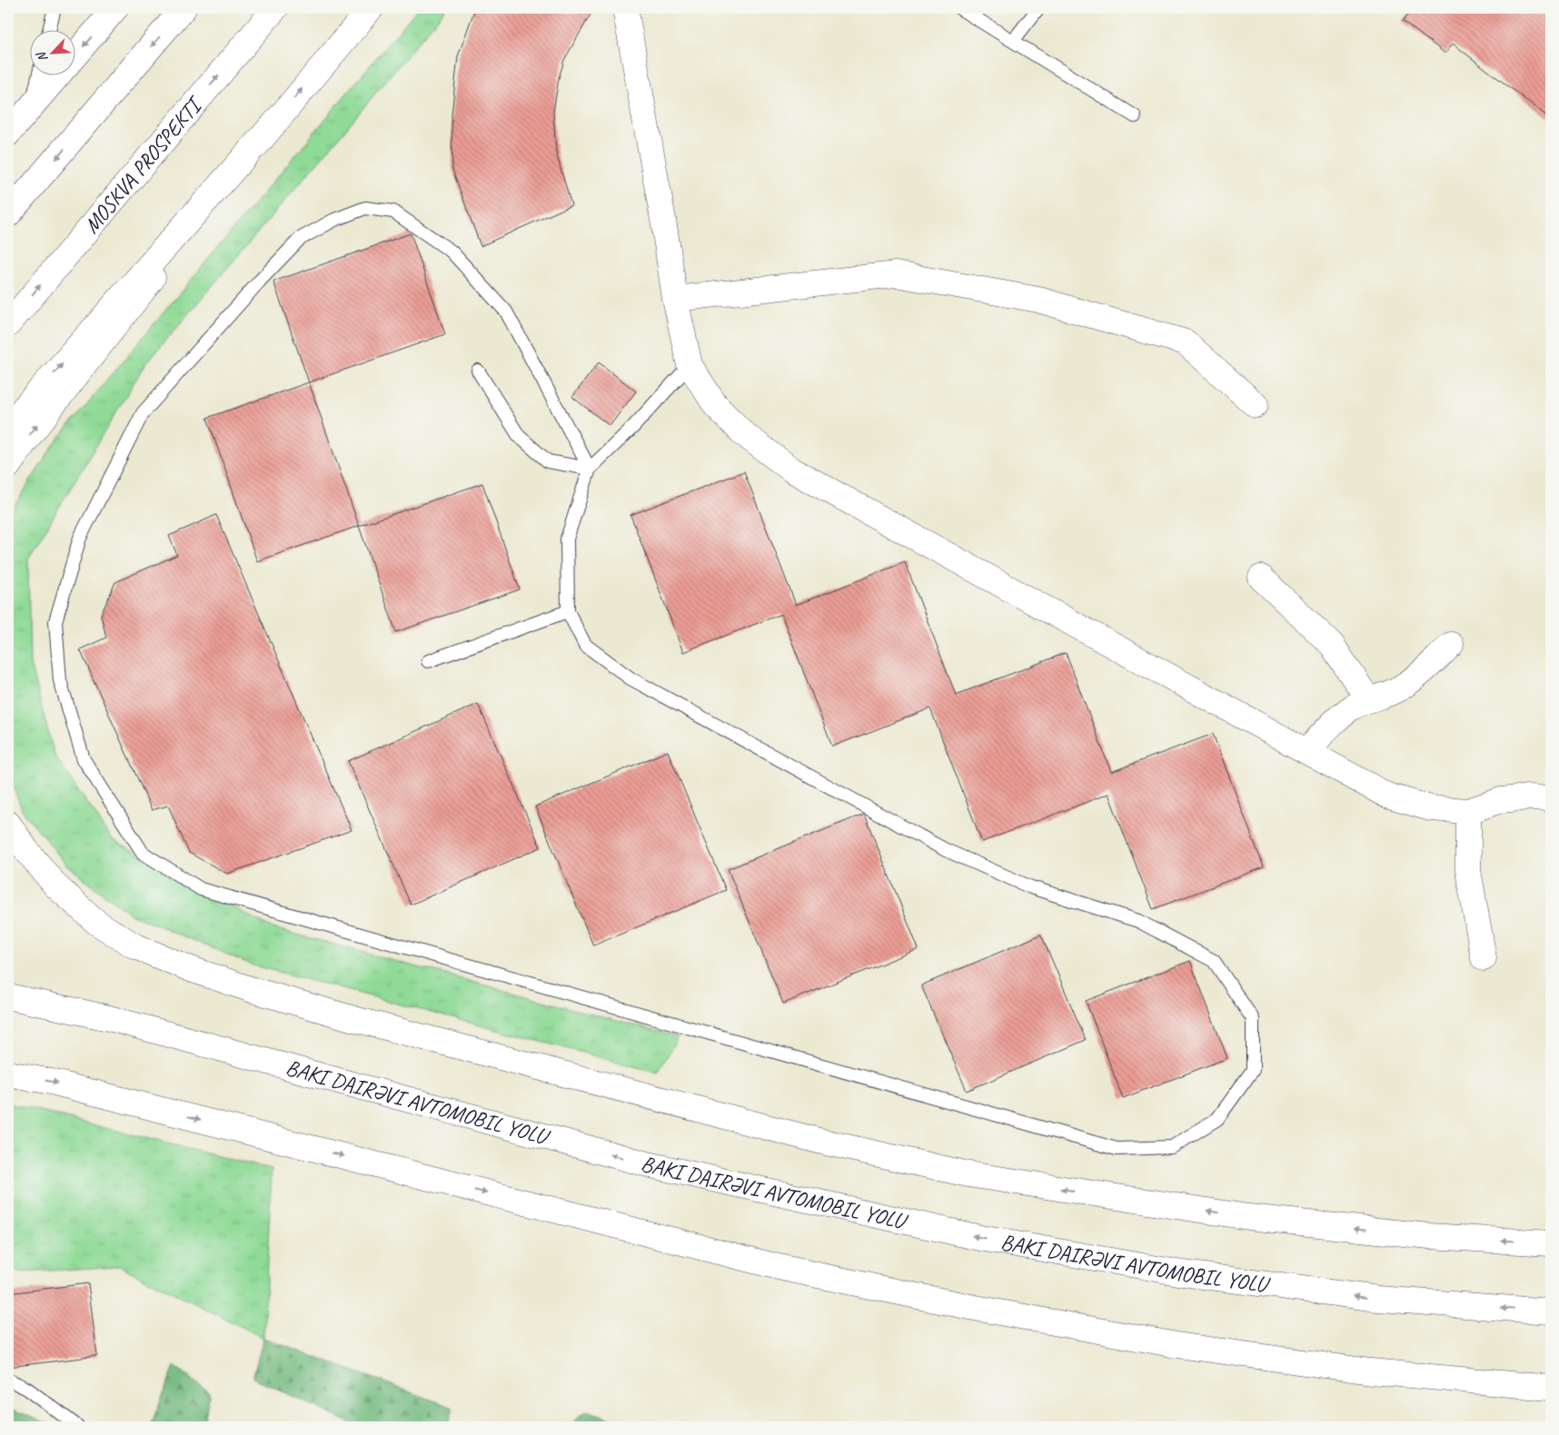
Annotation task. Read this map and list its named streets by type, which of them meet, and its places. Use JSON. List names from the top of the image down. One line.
{"streets":{"main road":["MOSKVA PROSPEKTI"]},"north":"bottom left"}
